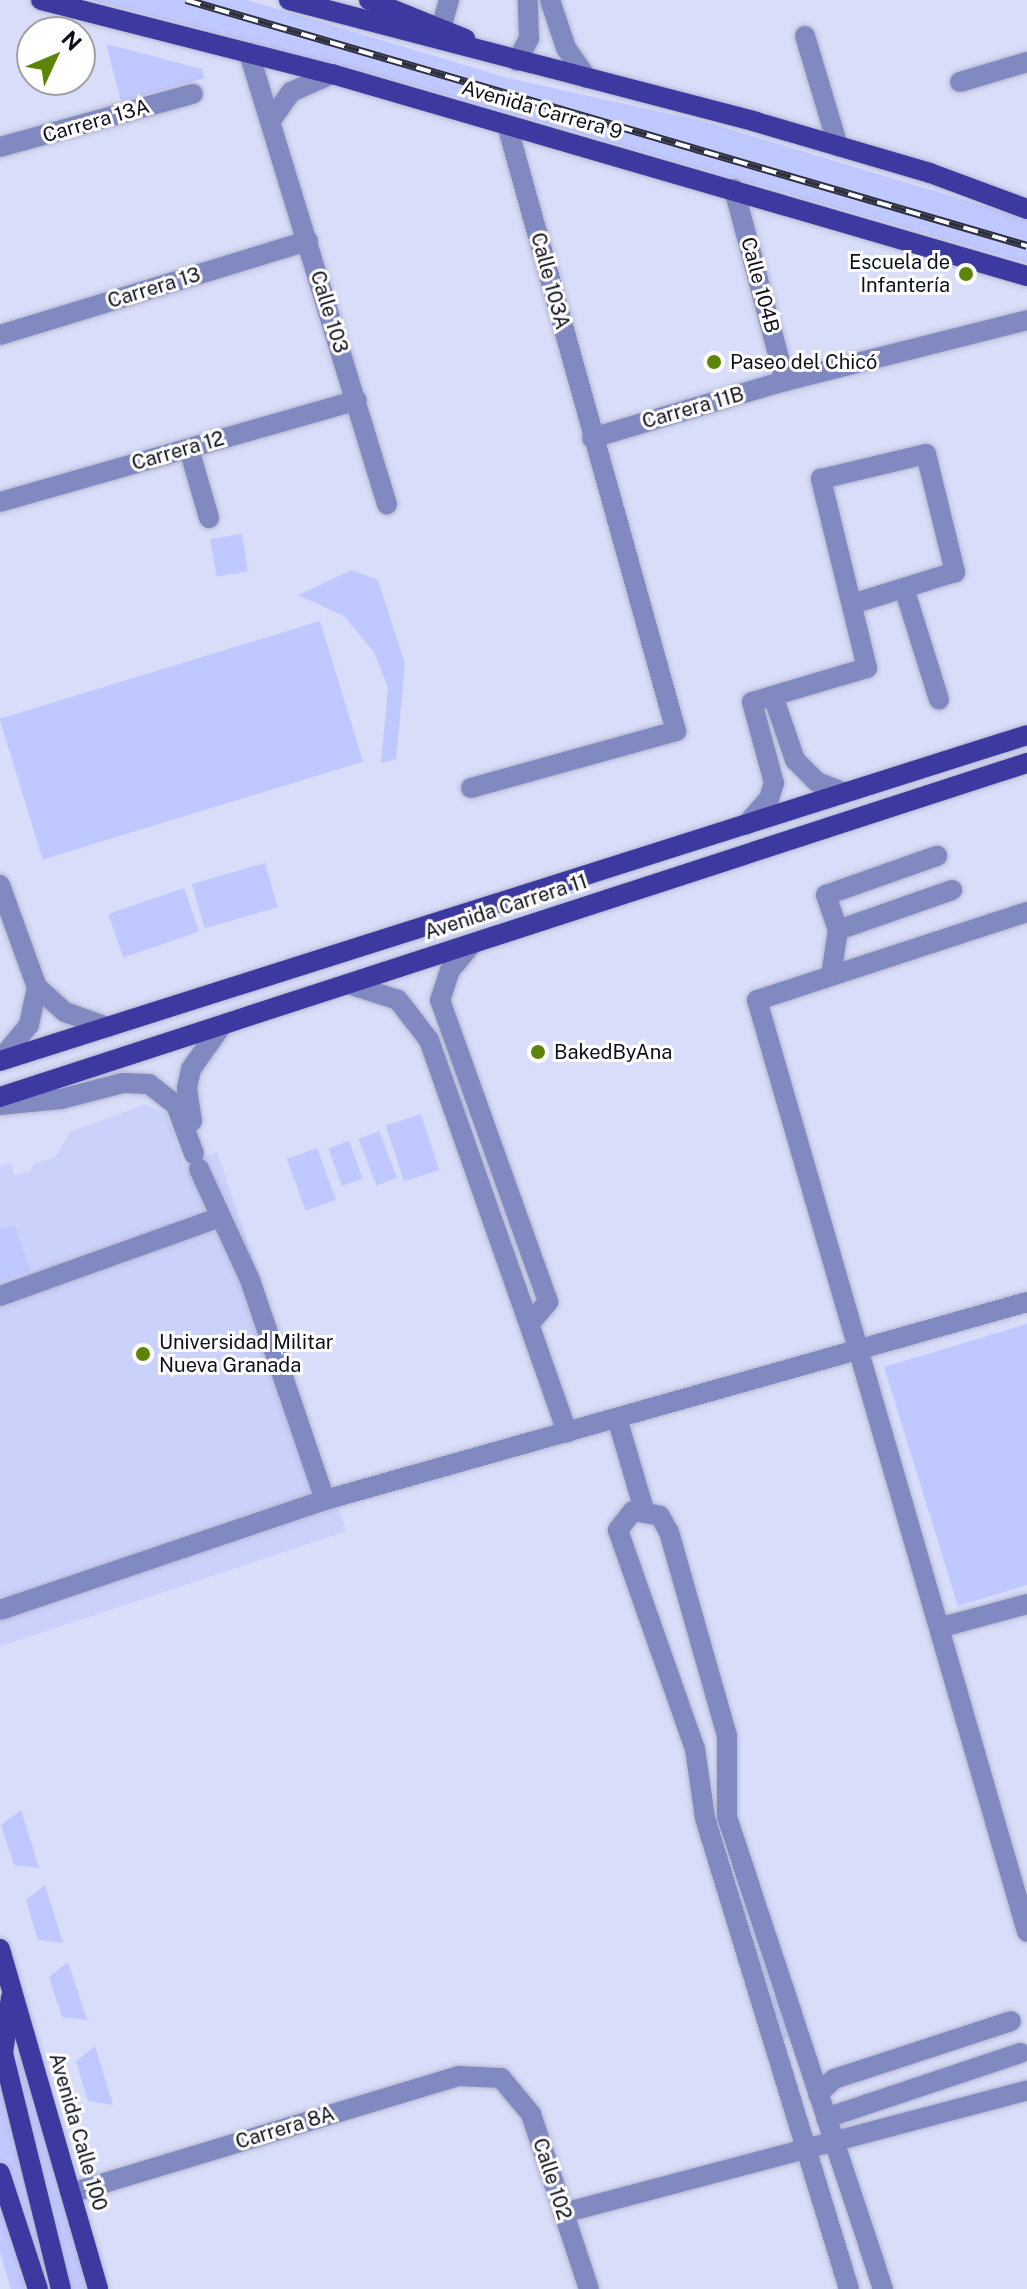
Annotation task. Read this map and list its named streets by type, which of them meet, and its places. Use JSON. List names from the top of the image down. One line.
{"streets":{"main road":["Avenida Carrera 9","Avenida Carrera 11","Avenida Calle 100"],"street":["Carrera 13A","Calle 103A","Calle 104B","Carrera 13","Calle 103","Carrera 11B","Carrera 12","Carrera 8A","Calle 102"]},"crossings":[["Avenida Carrera 9","Calle 103A"],["Avenida Carrera 9","Calle 104B"],["Avenida Carrera 9","Calle 103"],["Calle 103A","Carrera 11B"],["Calle 104B","Carrera 11B"],["Carrera 13","Calle 103"],["Calle 103","Carrera 12"],["Carrera 8A","Avenida Calle 100"],["Carrera 8A","Calle 102"]],"places":["Escuela de Infantería","Paseo del Chicó","BakedByAna","Universidad Militar Nueva Granada"],"north":"top right"}
